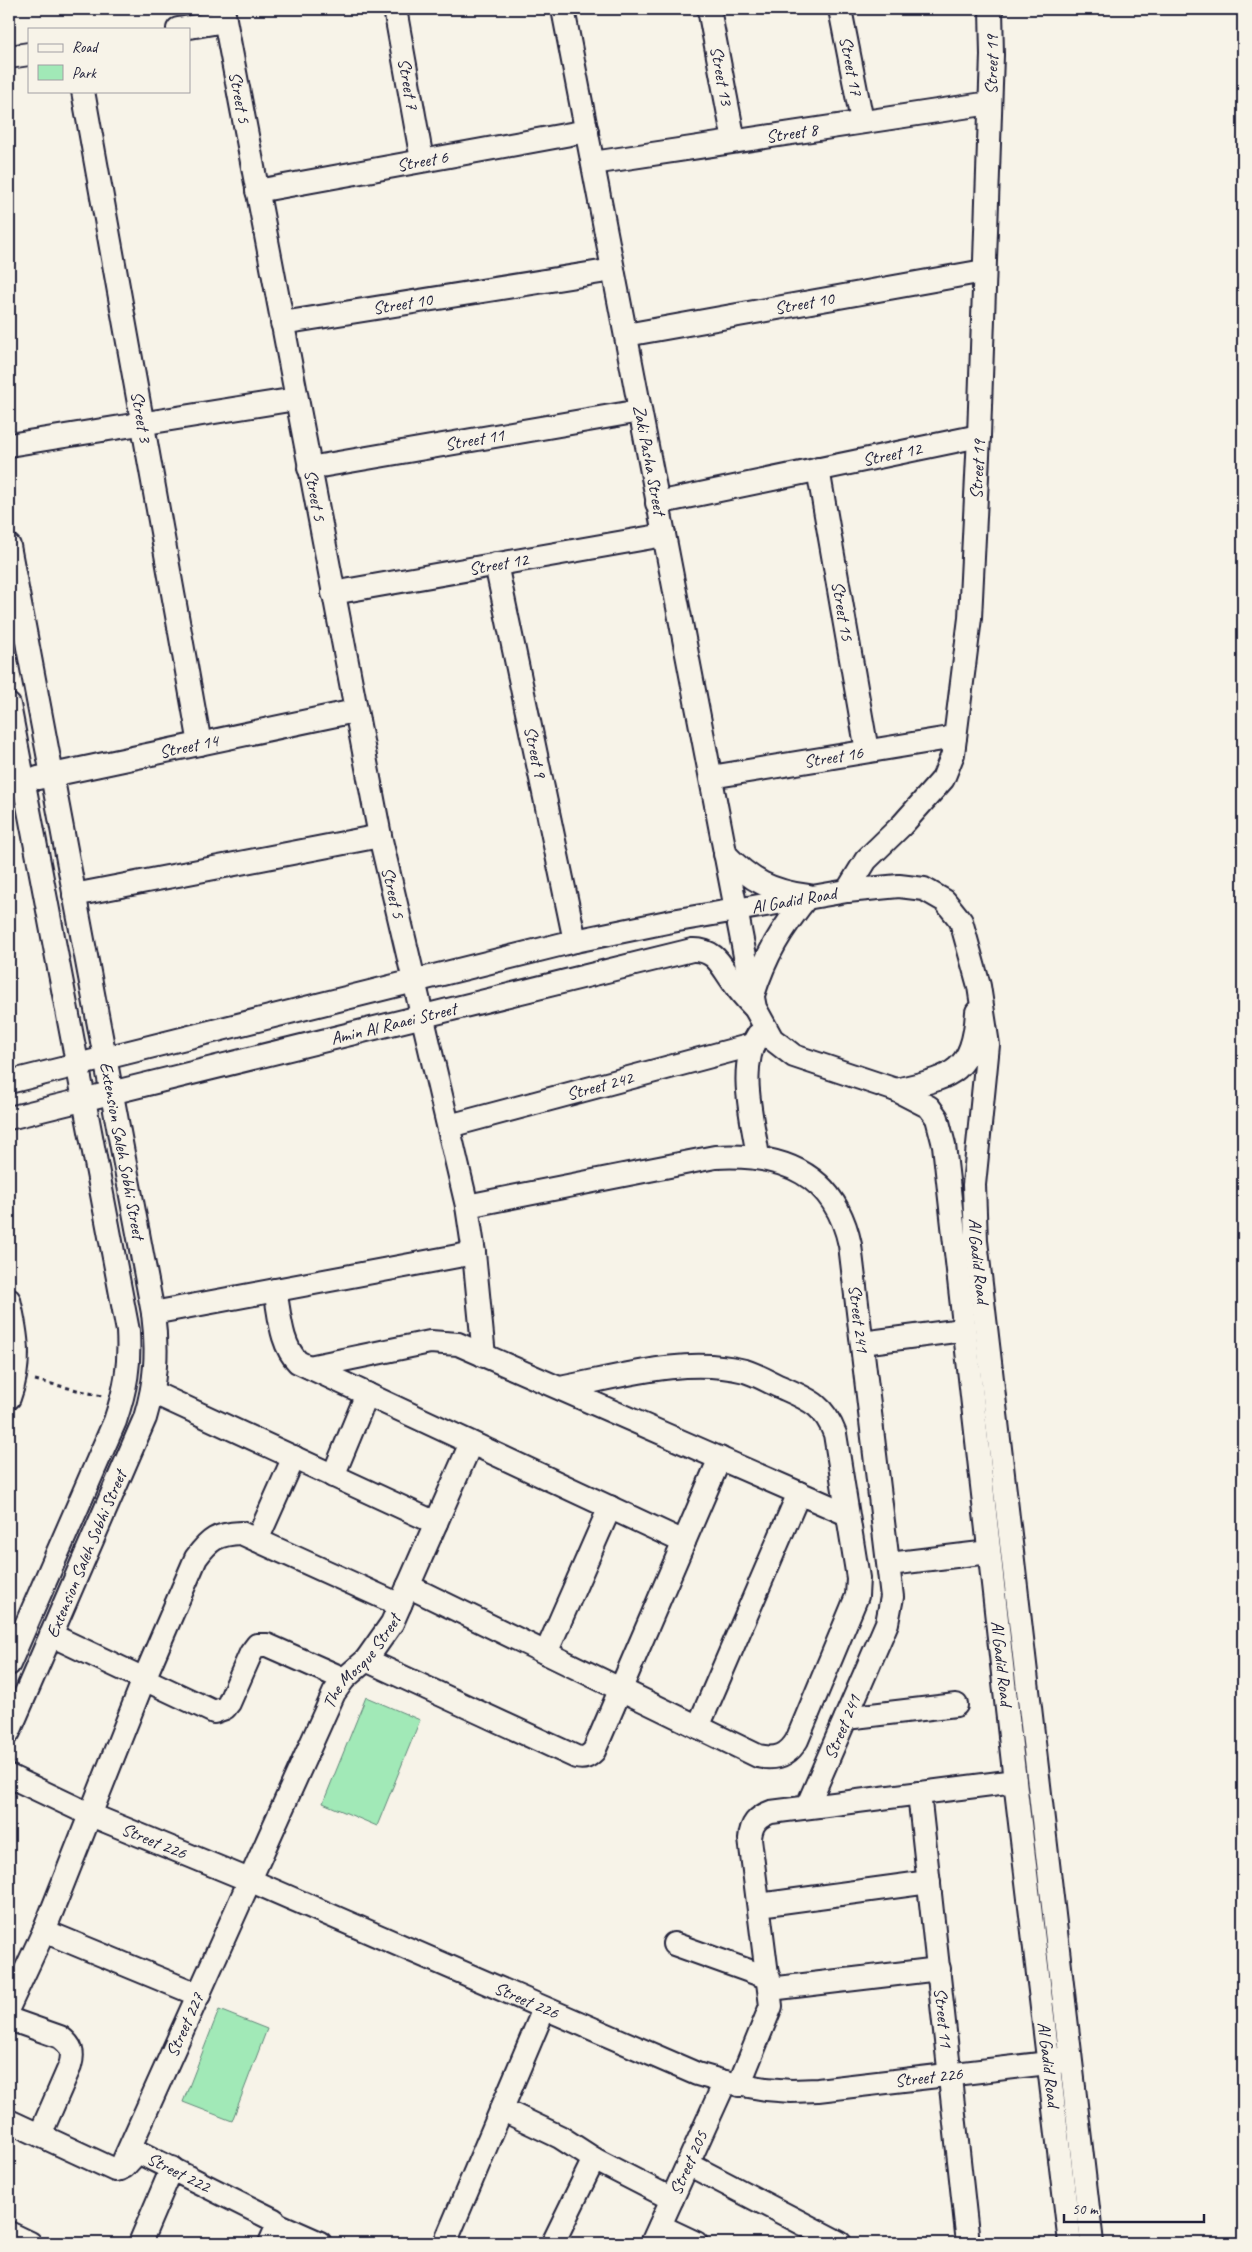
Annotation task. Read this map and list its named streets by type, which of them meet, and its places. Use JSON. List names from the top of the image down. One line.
{"streets":{"street":["Street 19","Street 17","Street 13","Street 7","Street 5","Street 8","Street 6","Street 10","Street 3","Street 11","Street 12","Zaki Pasha Street","Street 15","Street 14","Street 9","Street 16","Al Gadid Road","Amin Al Raaei Street","Street 242","Extension Saleh Sobhi Street","Street 241","The Mosque Street","Street 226","Street 227","Street 205","Street 222"]},"crossings":[["Street 19","Street 8"],["Street 19","Street 10"],["Street 19","Street 12"],["Street 19","Street 16"],["Street 19","Al Gadid Road"],["Street 17","Street 8"],["Street 13","Street 8"],["Street 7","Street 6"],["Street 5","Street 6"],["Street 5","Street 10"],["Street 5","Street 11"],["Street 5","Street 12"],["Street 5","Street 14"],["Street 5","Amin Al Raaei Street"],["Street 5","Street 242"],["Street 5","Street 241"],["Street 8","Zaki Pasha Street"],["Street 6","Zaki Pasha Street"],["Street 10","Zaki Pasha Street"],["Street 3","Street 14"],["Street 11","Zaki Pasha Street"],["Street 11","Street 226"],["Street 11","Street 205"],["Street 12","Zaki Pasha Street"],["Street 12","Street 15"],["Street 12","Street 9"],["Zaki Pasha Street","Street 16"],["Zaki Pasha Street","Al Gadid Road"],["Zaki Pasha Street","Amin Al Raaei Street"],["Street 15","Street 16"],["Street 14","Extension Saleh Sobhi Street"],["Street 9","Amin Al Raaei Street"],["Al Gadid Road","Amin Al Raaei Street"],["Al Gadid Road","Street 226"],["Al Gadid Road","Street 205"],["Amin Al Raaei Street","Extension Saleh Sobhi Street"],["Street 241","Street 205"],["The Mosque Street","Street 226"],["The Mosque Street","Street 227"],["Street 226","Street 227"],["Street 226","Street 205"],["Street 227","Street 222"]],"legend":["Road","Park"],"scale_bar":"50 m"}
